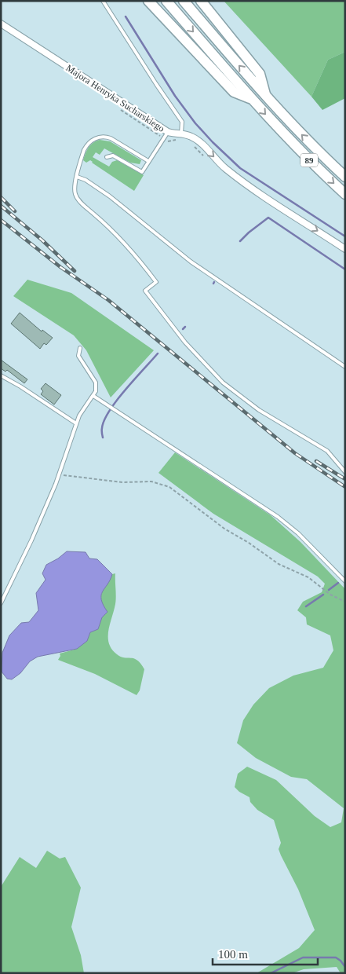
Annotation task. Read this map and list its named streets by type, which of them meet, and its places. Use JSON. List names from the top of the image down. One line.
{"streets":{"highway":["89"],"street":["Majora Henryka Sucharskiego"]},"one_way":["Majora Henryka Sucharskiego"],"scale_bar":"100 m"}
